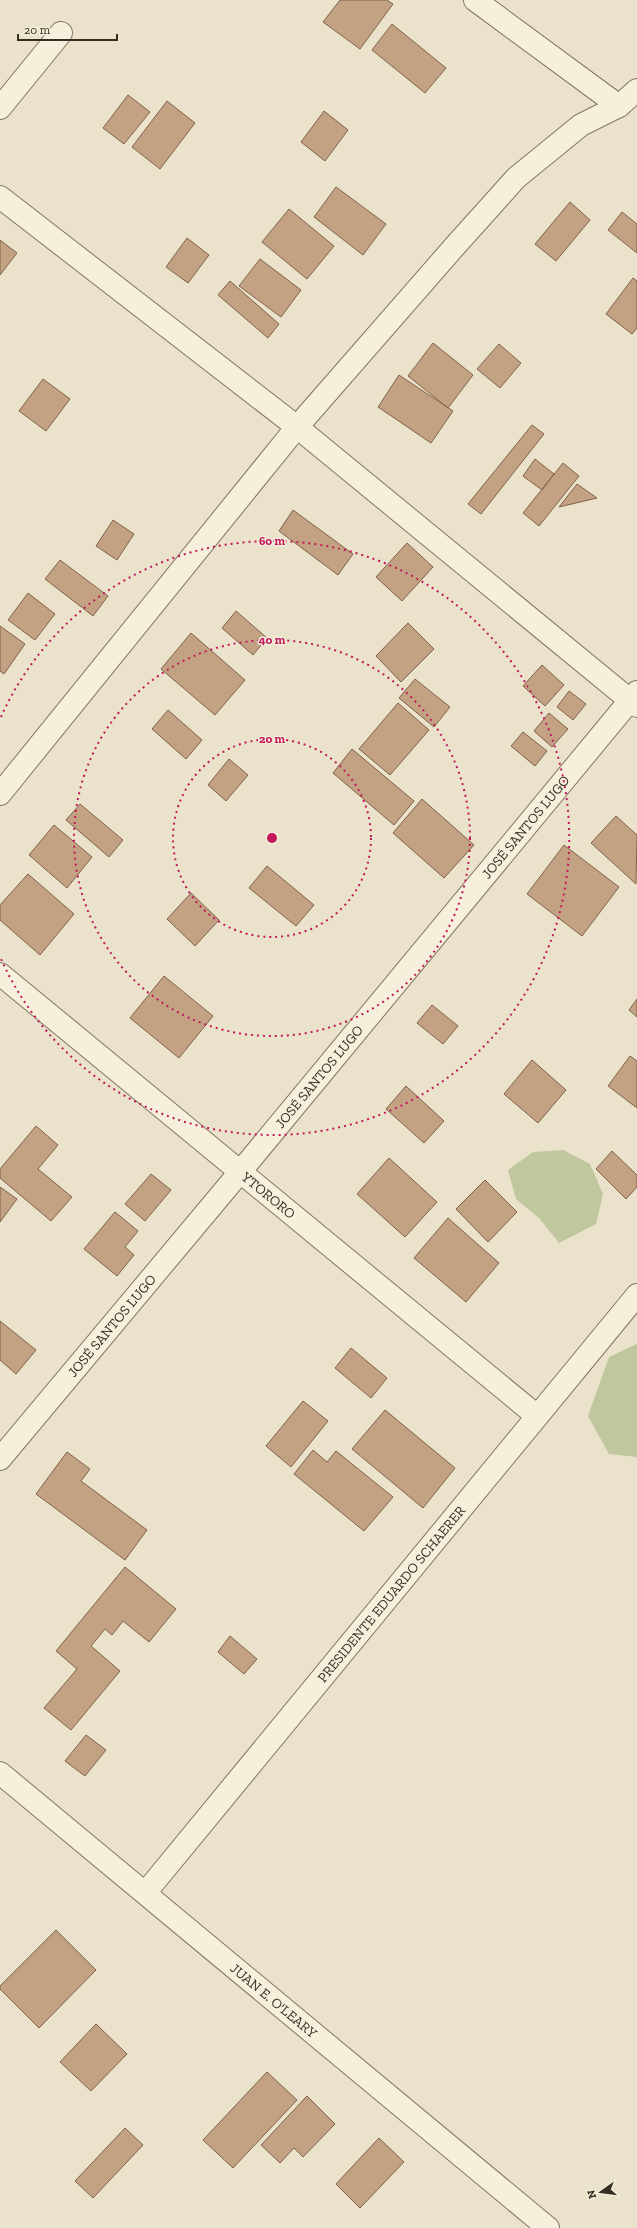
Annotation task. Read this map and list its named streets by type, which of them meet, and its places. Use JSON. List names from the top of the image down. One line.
{"streets":{"street":["JOSÉ SANTOS LUGO","YTORORO","PRESIDENTE EDUARDO SCHAERER","JUAN E. O'LEARY"]},"crossings":[["JOSÉ SANTOS LUGO","YTORORO"],["YTORORO","PRESIDENTE EDUARDO SCHAERER"],["PRESIDENTE EDUARDO SCHAERER","JUAN E. O'LEARY"]],"scale_bar":"20 m","north":"left","rings":["60 m","40 m","20 m"]}
